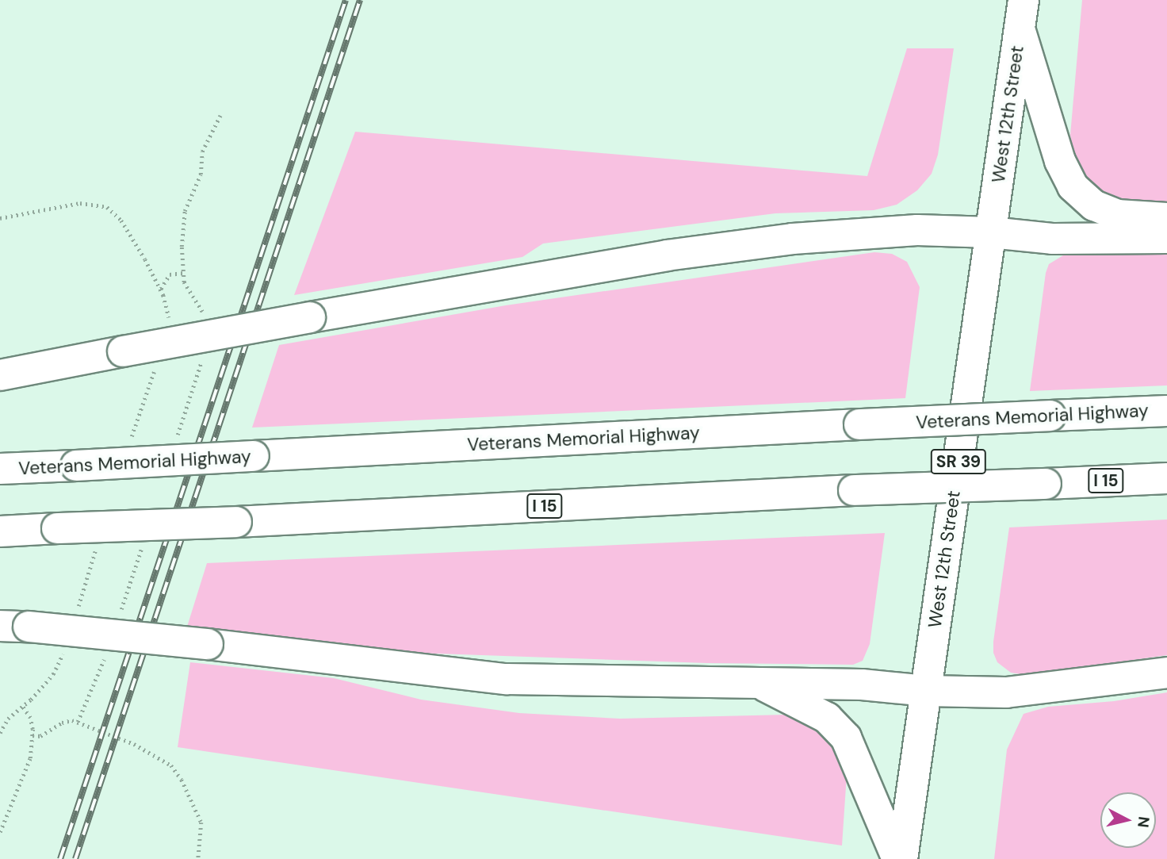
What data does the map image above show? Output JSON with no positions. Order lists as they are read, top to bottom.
{
  "streets": {
    "main road": [
      "West 12th Street",
      "Veterans Memorial Highway",
      "SR 39",
      "I 15"
    ]
  },
  "north": "right"
}
